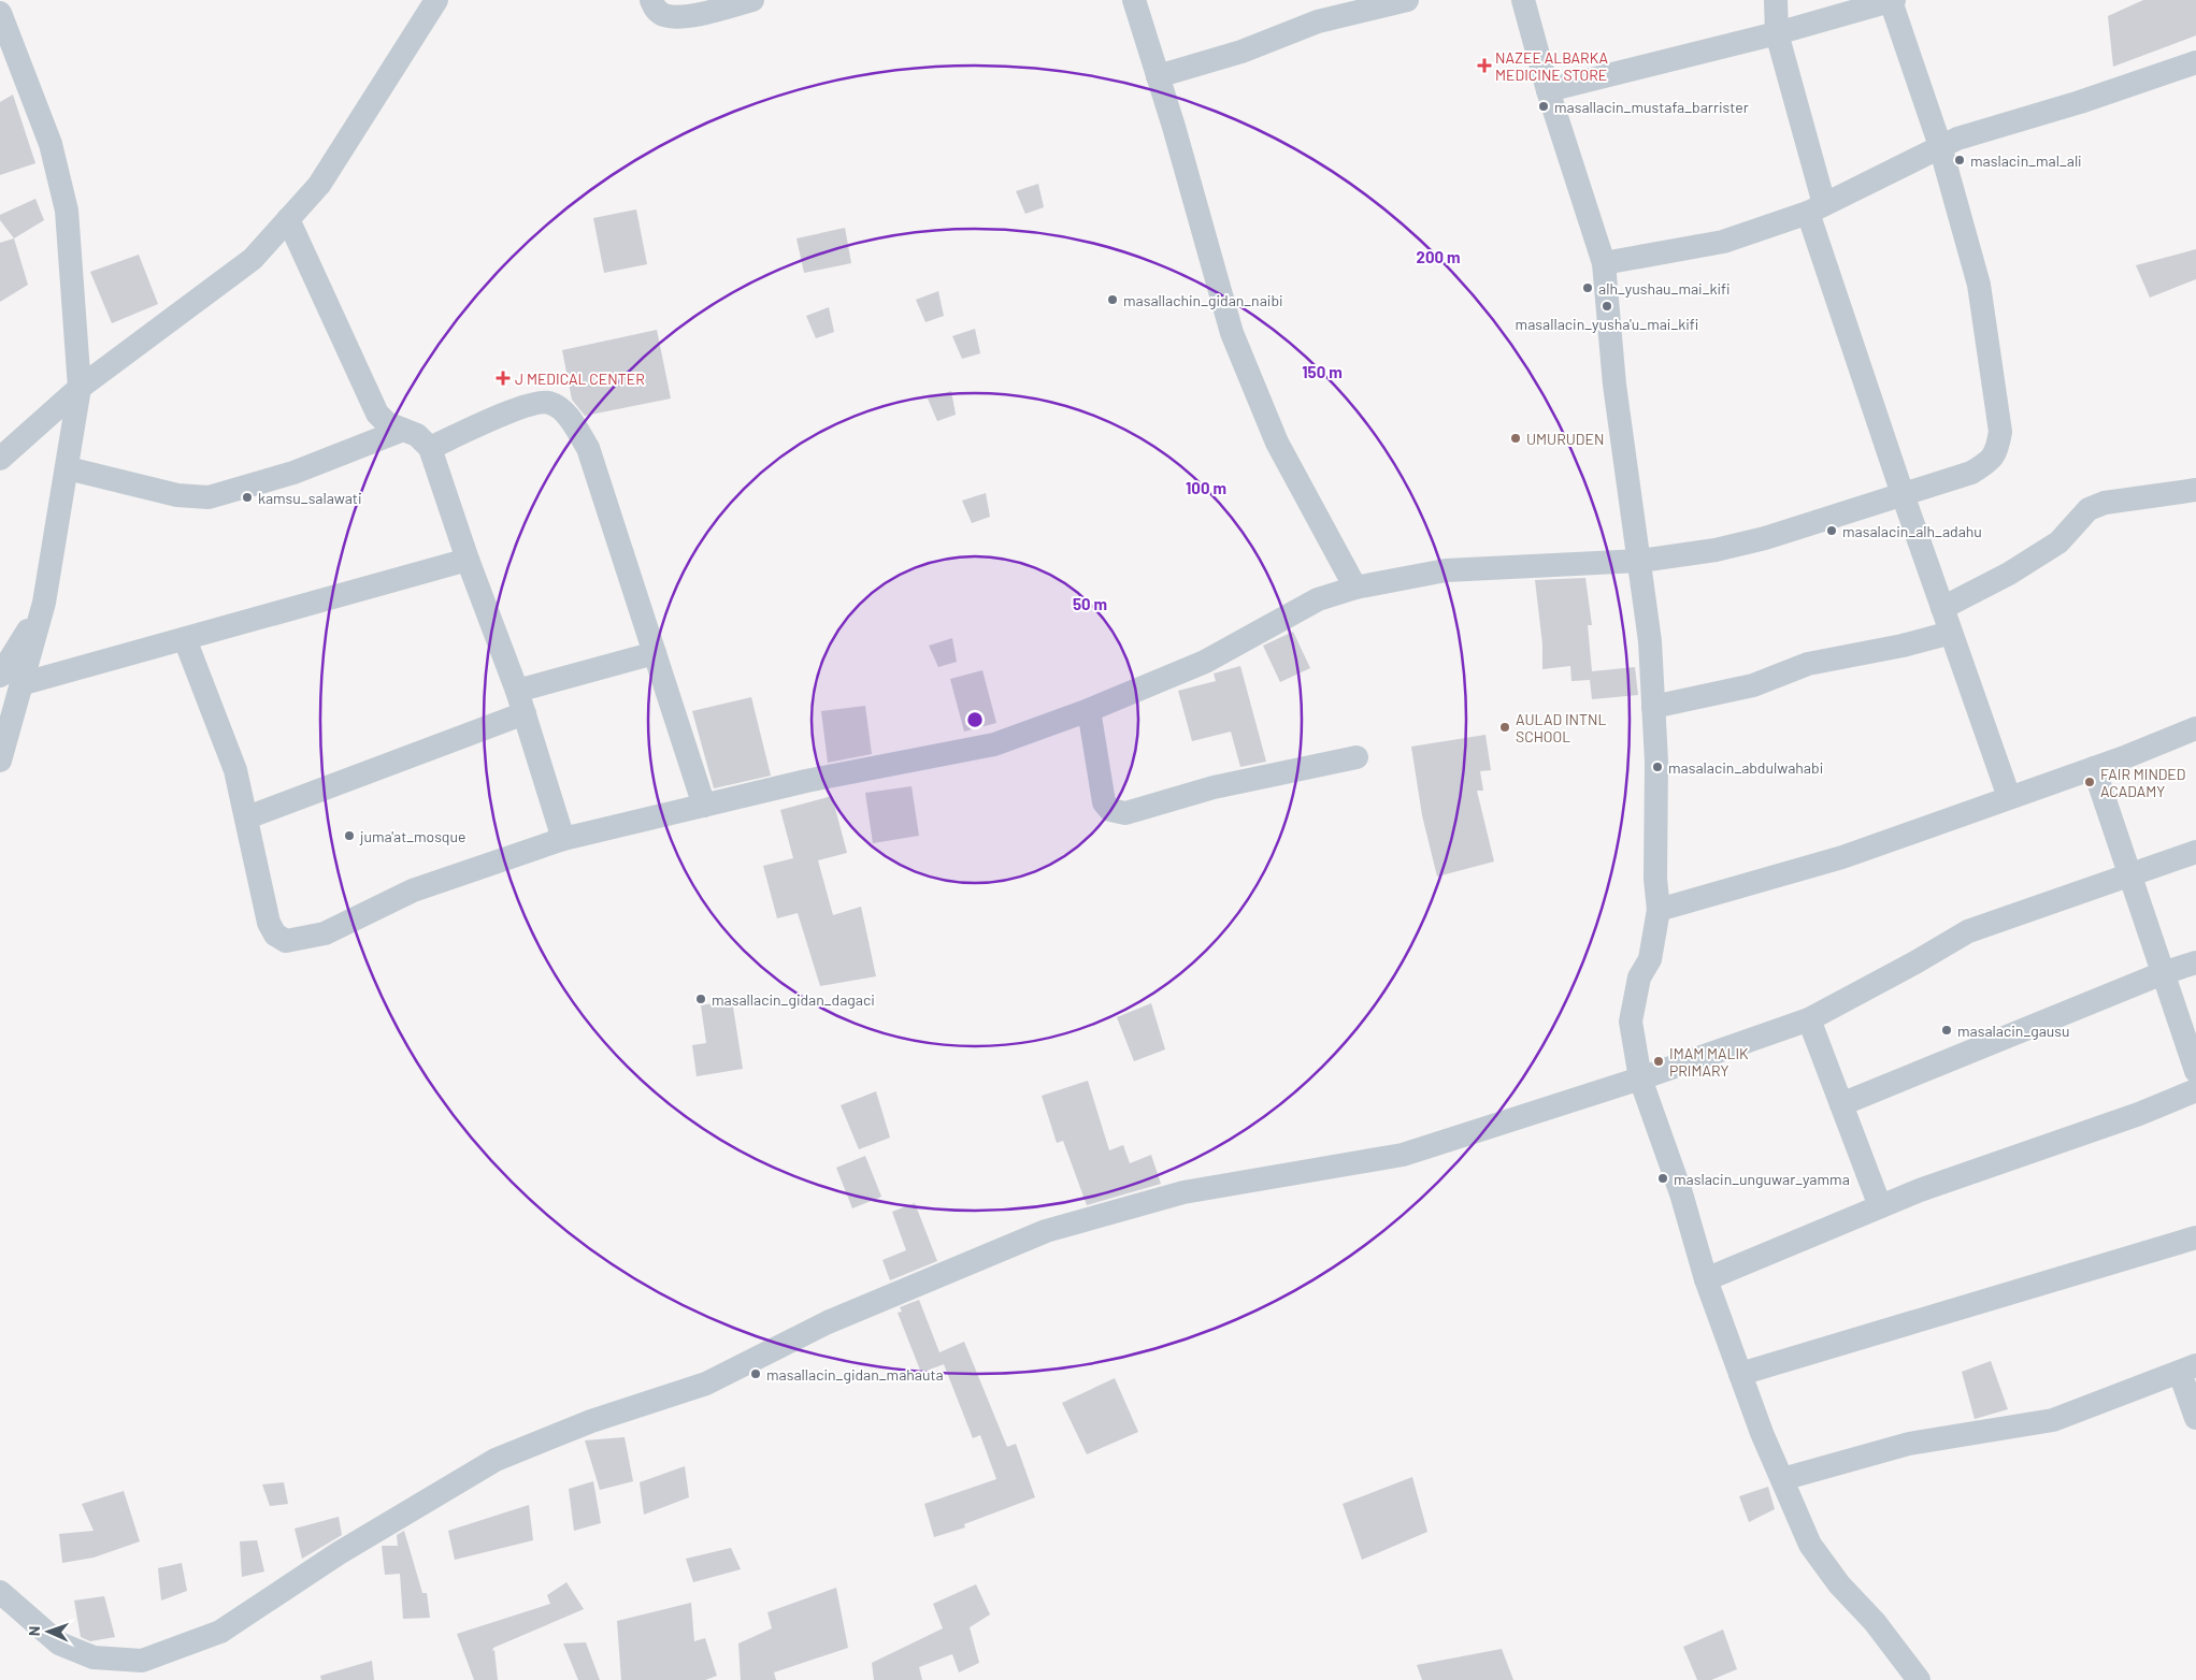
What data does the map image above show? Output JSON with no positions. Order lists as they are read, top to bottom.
{
  "places": {
    "health": ["NAZEE ALBARKA MEDICINE STORE", "J MEDICAL CENTER"],
    "other": [
      "masallacin_mustafa_barrister",
      "maslacin_mal_ali",
      "alh_yushau_mai_kifi",
      "masallachin_gidan_naibi",
      "masallacin_yusha'u_mai_kifi",
      "UMURUDEN",
      "kamsu_salawati",
      "masalacin_alh_adahu",
      "AULAD INTNL SCHOOL",
      "masalacin_abdulwahabi",
      "FAIR MINDED ACADAMY",
      "juma'at_mosque",
      "masallacin_gidan_dagaci",
      "masalacin_gausu",
      "IMAM MALIK PRIMARY",
      "maslacin_unguwar_yamma",
      "masallacin_gidan_mahauta"
    ]
  },
  "north": "left",
  "rings": [
    "200 m",
    "150 m",
    "100 m",
    "50 m"
  ]
}
